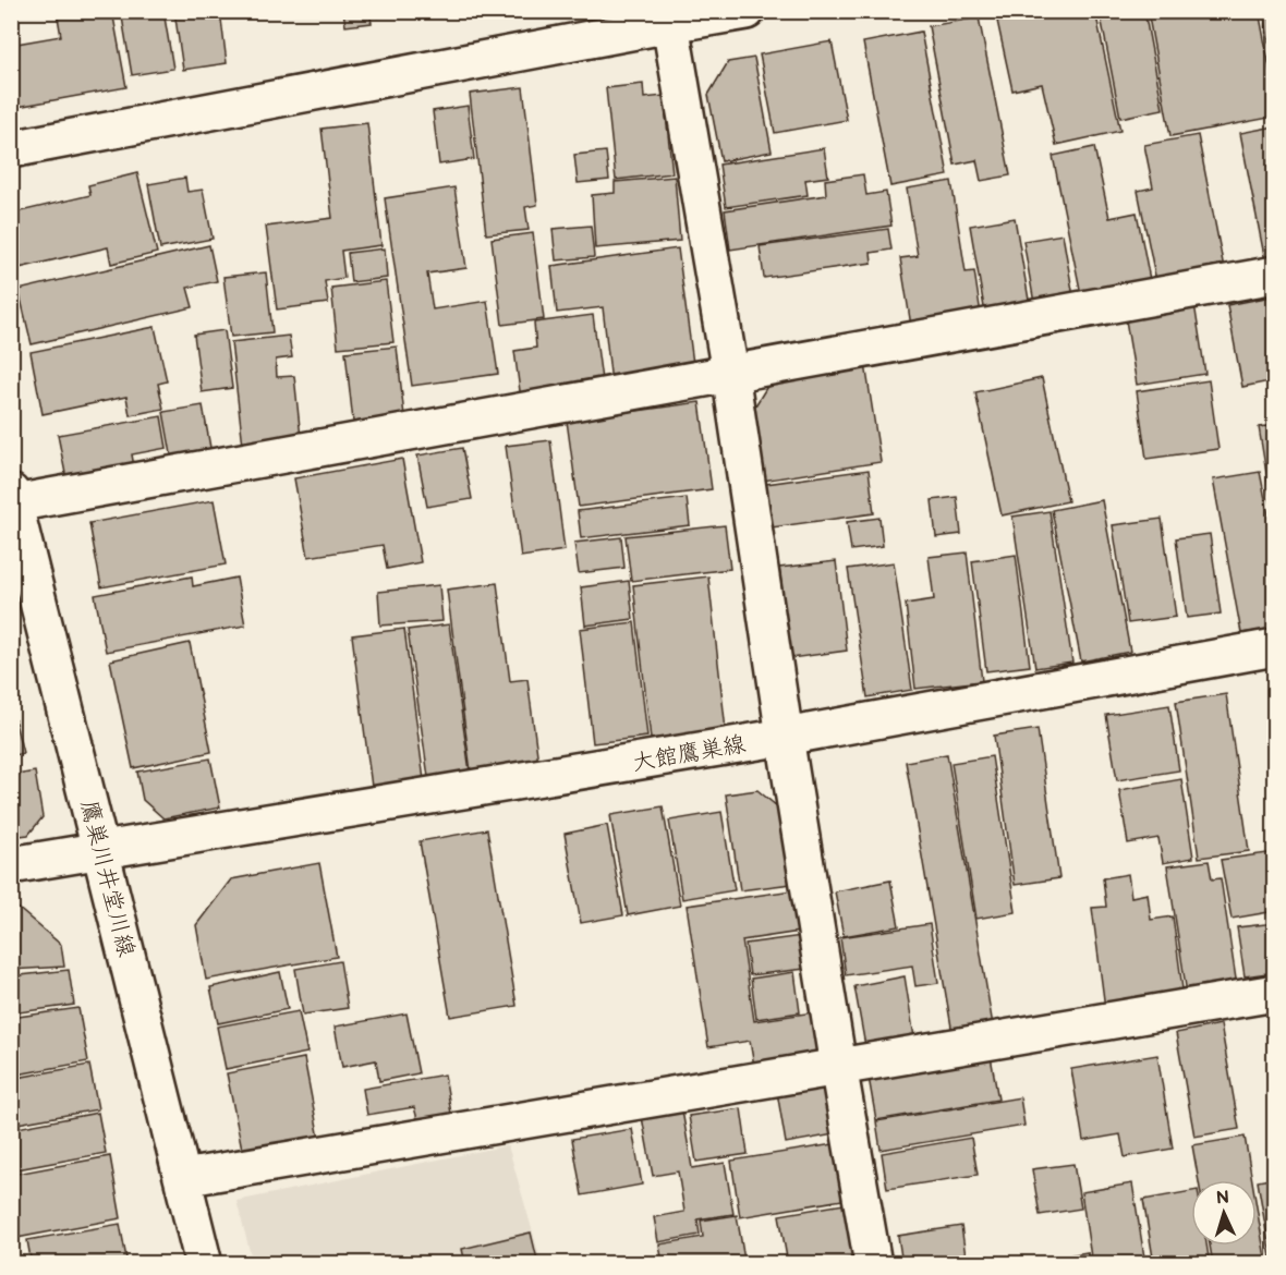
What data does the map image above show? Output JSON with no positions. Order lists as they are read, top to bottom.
{
  "streets": {
    "street": ["大館鷹巣線", "鷹巣川井堂川線"]
  },
  "crossings": [
    ["大館鷹巣線", "鷹巣川井堂川線"]
  ],
  "north": "top"
}
